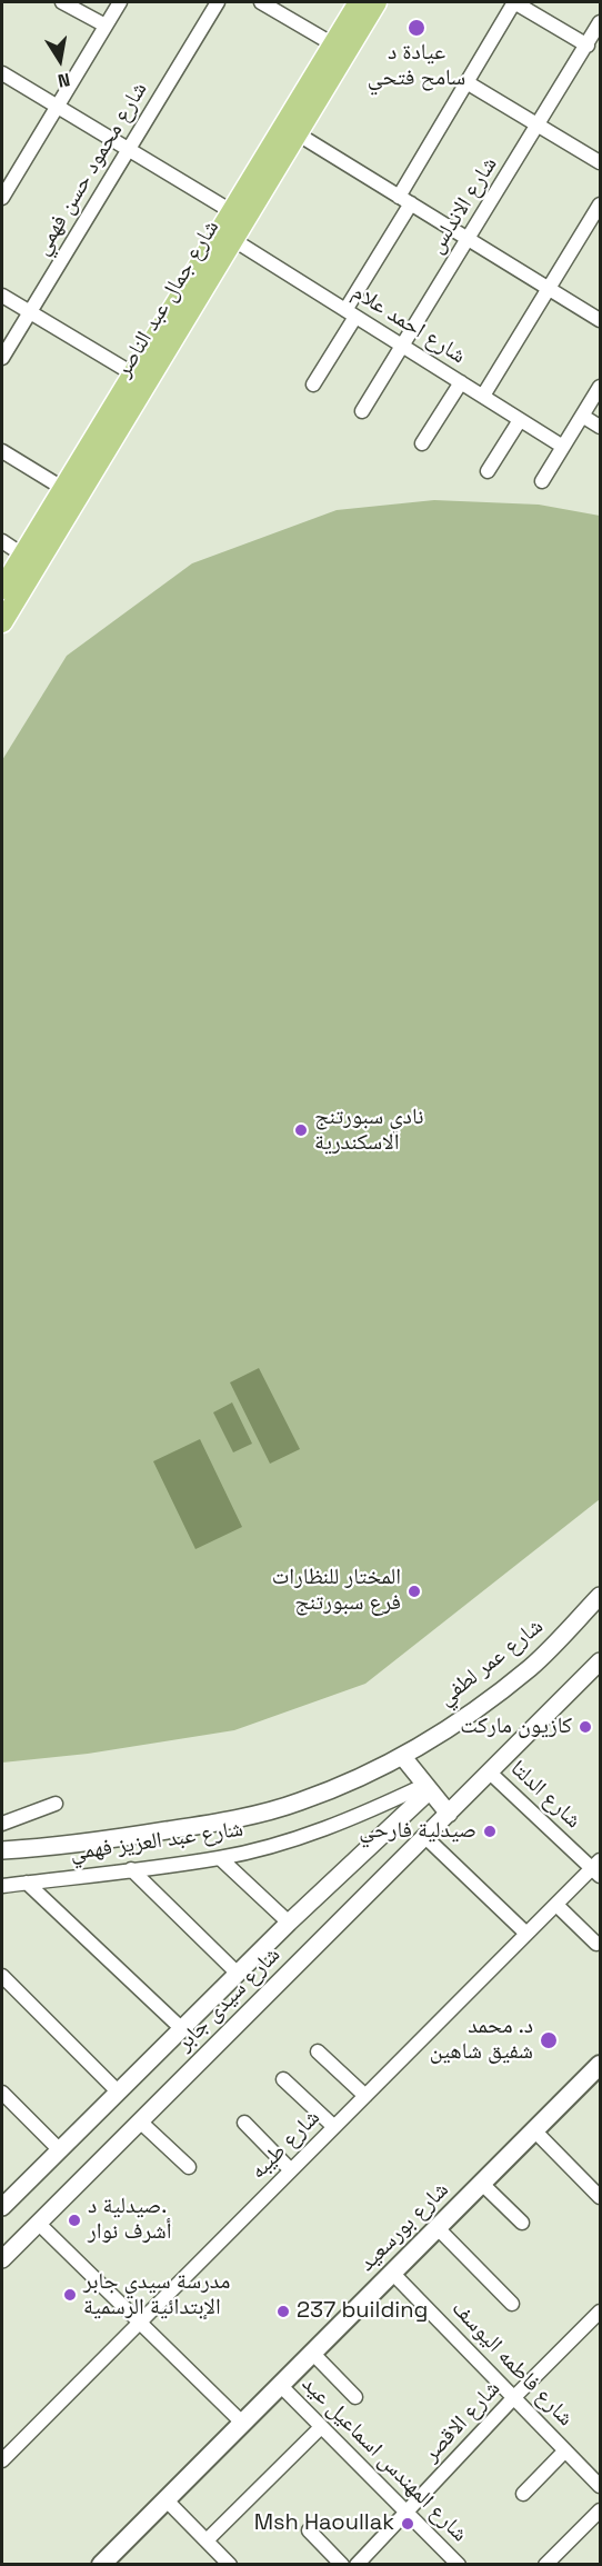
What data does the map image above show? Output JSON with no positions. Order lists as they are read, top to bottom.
{
  "streets": {
    "main road": ["شارع جمال عبد الناصر", "شارع بورسعيد"],
    "street": [
      "شارع محمود حسن فهمي",
      "شارع الاندلس",
      "شارع احمد علام",
      "شارع عمر لطفي",
      "شارع الدلتا",
      "شارع عبد العزيز فهمي",
      "شارع سيدى جابر",
      "شارع طيبه",
      "شارع فاطمه اليوسف",
      "شارع الاقصر",
      "شارع المهندس اسماعيل عيد"
    ]
  },
  "crossings": [
    ["شارع الاندلس", "شارع احمد علام"],
    ["شارع جمال عبد الناصر", "شارع احمد علام"],
    ["شارع الدلتا", "شارع سيدى جابر"],
    ["شارع الدلتا", "شارع طيبه"],
    ["شارع عبد العزيز فهمي", "شارع سيدى جابر"],
    ["شارع بورسعيد", "شارع فاطمه اليوسف"],
    ["شارع بورسعيد", "شارع المهندس اسماعيل عيد"],
    ["شارع فاطمه اليوسف", "شارع الاقصر"],
    ["شارع الاقصر", "شارع المهندس اسماعيل عيد"]
  ],
  "places": [
    "عيادة د سامح فتحي",
    "نادي سبورتنج الاسكندرية",
    "المختار للنظارات فرع سبورتنج",
    "كازيون ماركت",
    "صيدلية فارحي",
    "د. محمد شفيق شاهين",
    "صيدلية د. أشرف نوار",
    "مدرسة سيدي جابر الإبتدائية الرسمية",
    "237 building",
    "Msh Haoullak"
  ],
  "north": "bottom"
}
